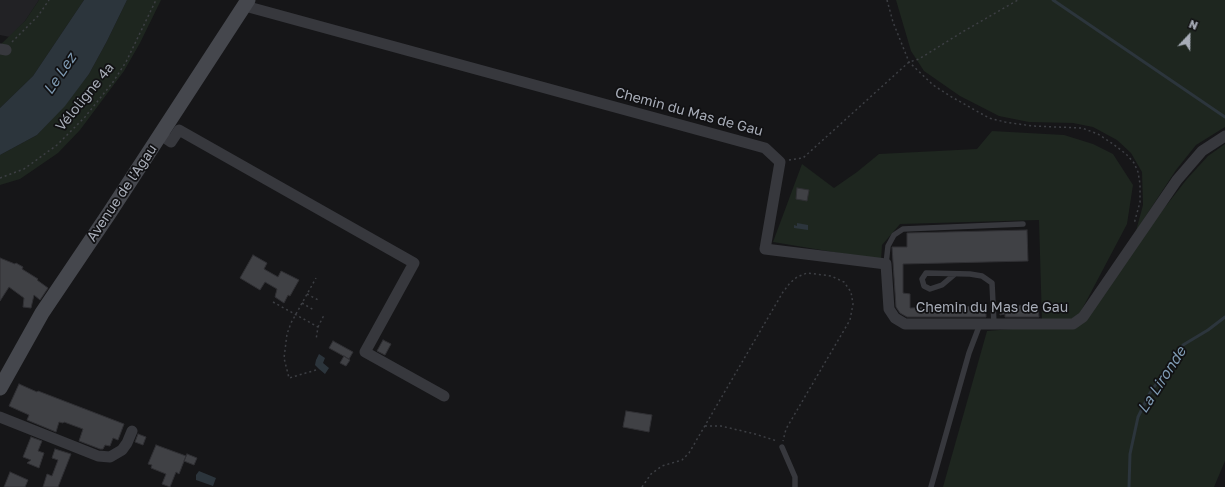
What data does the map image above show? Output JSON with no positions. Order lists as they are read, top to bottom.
{
  "streets": {
    "street": ["Chemin du Mas de Gau", "Avenue de l'Agau"],
    "path": ["Véloligne 4a"]
  },
  "crossings": [
    ["Chemin du Mas de Gau", "Avenue de l'Agau"]
  ],
  "water": ["Le Lez", "La Lironde"],
  "north": "top"
}
